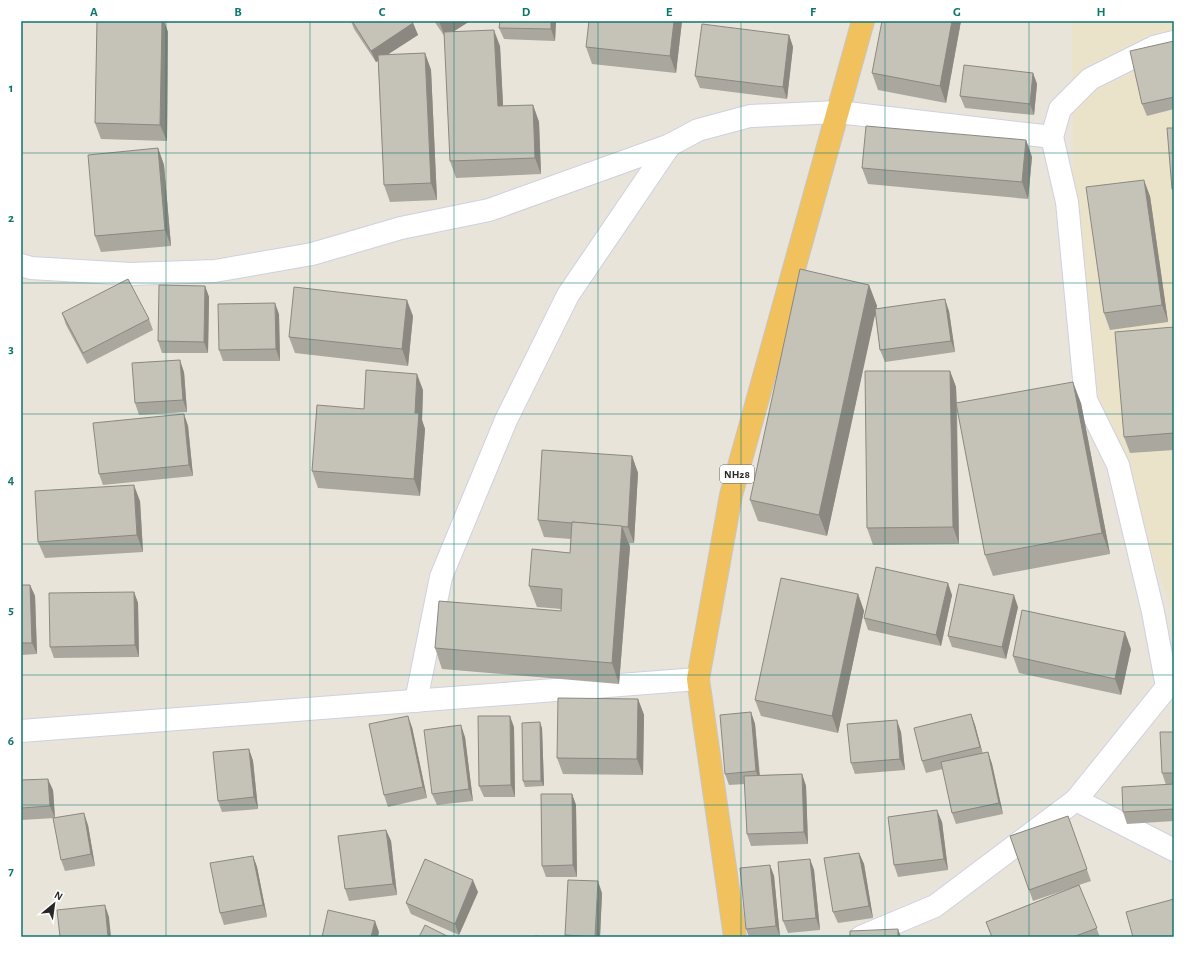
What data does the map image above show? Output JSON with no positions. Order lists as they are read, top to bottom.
{
  "streets": {
    "highway": ["NH28"]
  },
  "north": "top right",
  "grid": {
    "columns": [
      "A",
      "B",
      "C",
      "D",
      "E",
      "F",
      "G",
      "H"
    ],
    "rows": [
      "1",
      "2",
      "3",
      "4",
      "5",
      "6",
      "7"
    ]
  }
}
